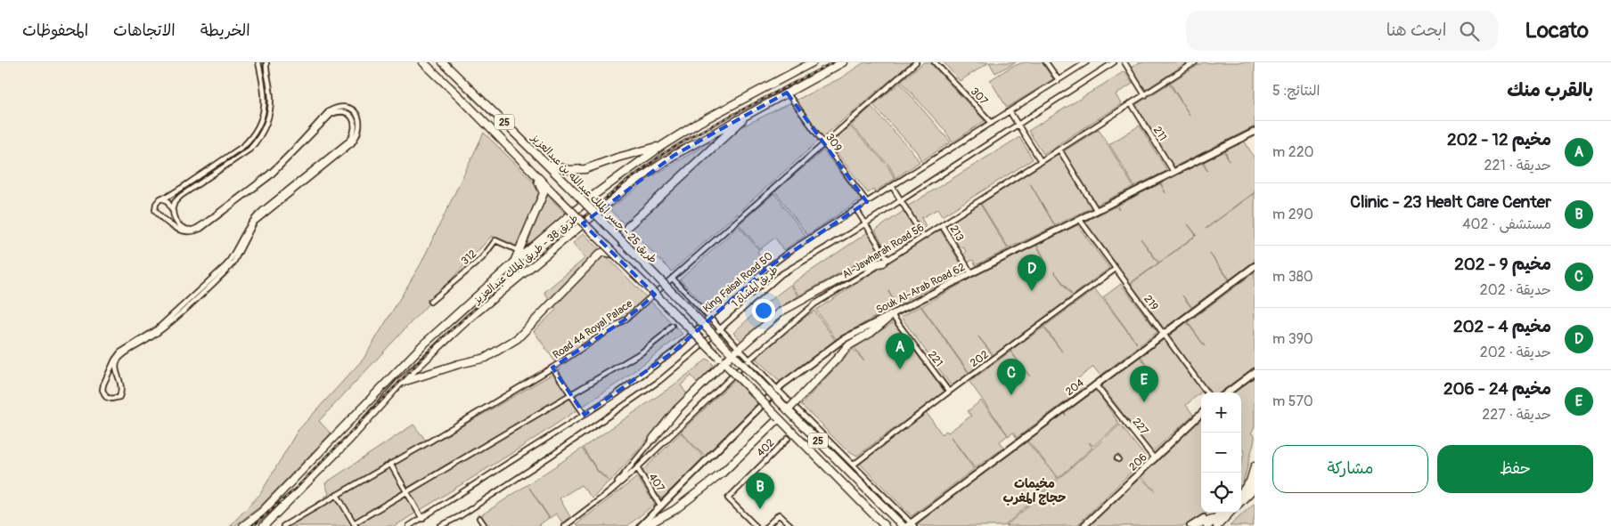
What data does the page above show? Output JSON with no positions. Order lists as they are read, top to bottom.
{
  "streets": {
    "main road": [
      "25",
      "طريق 25 - جسر الملك عبدالله بن عبدالعزيز",
      "طريق 38 - طريق الملك عبدالعزيز",
      "Souk Al-Arab Road 62",
      "204",
      "206"
    ],
    "street": [
      "307",
      "211",
      "309",
      "213",
      "Al-Jawharah Road 56",
      "312",
      "King Faisal Road 50",
      "طريق المشاة 1",
      "219",
      "Road 44 Royal Palace",
      "221",
      "202",
      "227",
      "402",
      "407"
    ]
  },
  "crossings": [
    ["307", "King Faisal Road 50"],
    ["211", "Al-Jawharah Road 56"],
    ["211", "Souk Al-Arab Road 62"],
    ["309", "طريق 38 - طريق الملك عبدالعزيز"],
    ["309", "King Faisal Road 50"],
    ["309", "Road 44 Royal Palace"],
    ["213", "Al-Jawharah Road 56"],
    ["213", "Souk Al-Arab Road 62"],
    ["Al-Jawharah Road 56", "407"],
    ["Souk Al-Arab Road 62", "219"],
    ["Souk Al-Arab Road 62", "221"],
    ["Souk Al-Arab Road 62", "407"],
    ["219", "202"],
    ["219", "204"],
    ["221", "202"],
    ["204", "227"],
    ["227", "206"]
  ],
  "districts": ["مخيمات حجاج المغرب"],
  "page": {
    "header": "Locato",
    "search": "ابحث هنا",
    "nav": ["الخريطة", "الاتجاهات", "المحفوظات"],
    "heading": ["بالقرب منك", "النتائج: 5"],
    "list": [
      {
        "mark": "A",
        "name": "مخيم 12 - 202",
        "note": "حديقة · 221",
        "value": "220 m"
      },
      {
        "mark": "B",
        "name": "Clinic - 23 Healt Care Center",
        "note": "مستشفى · 402",
        "value": "290 m"
      },
      {
        "mark": "C",
        "name": "مخيم 9 - 202",
        "note": "حديقة · 202",
        "value": "380 m"
      },
      {
        "mark": "D",
        "name": "مخيم 4 - 202",
        "note": "حديقة · 202",
        "value": "390 m"
      },
      {
        "mark": "E",
        "name": "مخيم 24 - 206",
        "note": "حديقة · 227",
        "value": "570 m"
      }
    ],
    "pins": [
      "D",
      "A",
      "C",
      "E",
      "B"
    ],
    "map_buttons": ["+", "−"],
    "buttons": ["حفظ", "مشاركة"]
  }
}
